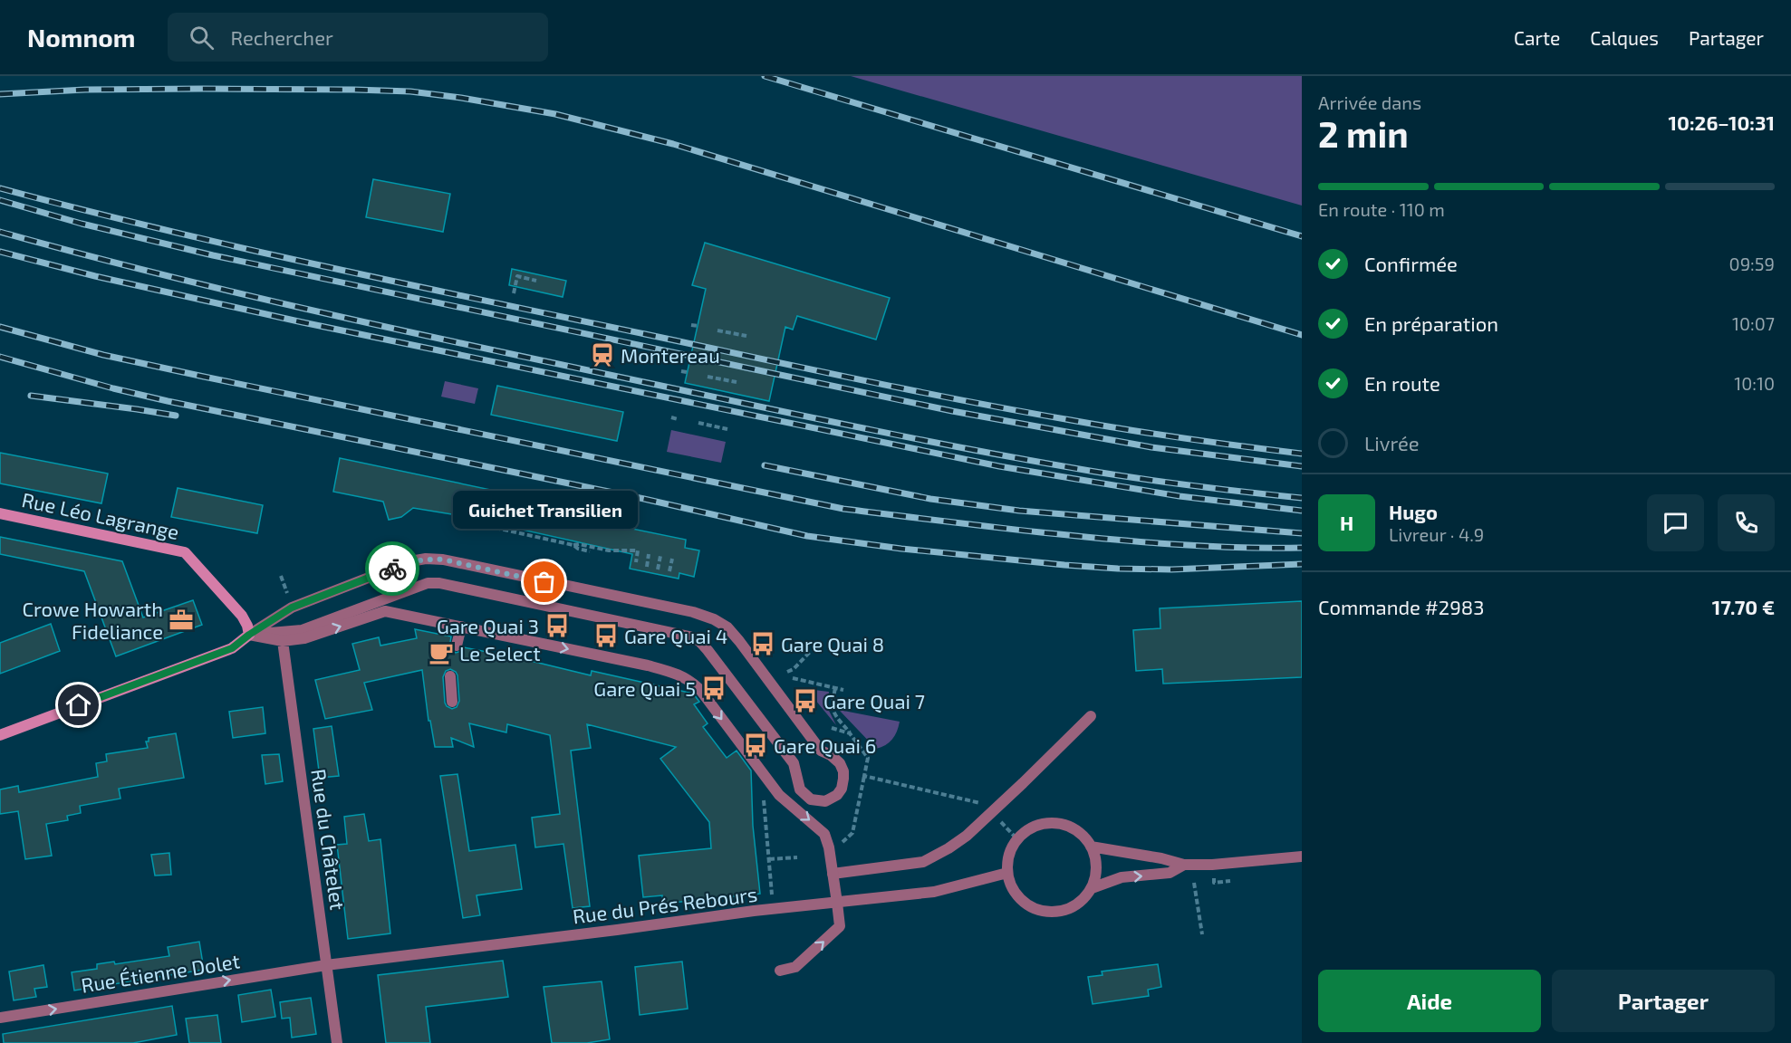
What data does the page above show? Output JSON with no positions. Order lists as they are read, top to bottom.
{
  "streets": {
    "main road": ["Rue Léo Lagrange"],
    "street": ["Rue du Châtelet", "Rue du Prés Rebours", "Rue Étienne Dolet"]
  },
  "crossings": [
    ["Rue du Châtelet", "Rue du Prés Rebours"],
    ["Rue du Châtelet", "Rue Étienne Dolet"],
    ["Rue du Prés Rebours", "Rue Étienne Dolet"]
  ],
  "one_way": ["Rue Étienne Dolet"],
  "places": {
    "station": ["Montereau"],
    "other": ["Guichet Transilien"],
    "office": ["Crowe Howarth Fideliance"],
    "bus stop": [
      "Gare Quai 3",
      "Gare Quai 4",
      "Gare Quai 8",
      "Gare Quai 5",
      "Gare Quai 7",
      "Gare Quai 6"
    ],
    "cafe": ["Le Select"]
  },
  "page": {
    "header": "Nomnom",
    "search": "Rechercher",
    "nav": ["Carte", "Calques", "Partager"],
    "heading": ["2 min", "Arrivée dans", "10:26–10:31"],
    "panel": [
      "Hugo",
      "Livreur · 4.9",
      "Commande #2983",
      "17.70 €"
    ],
    "bar": "En route · 110 m",
    "list": [
      ["Confirmée", "09:59"],
      ["En préparation", "10:07"],
      ["En route", "10:10"],
      "Livrée"
    ],
    "bubble": "Guichet Transilien",
    "round": "H",
    "buttons": ["Aide", "Partager"]
  }
}
